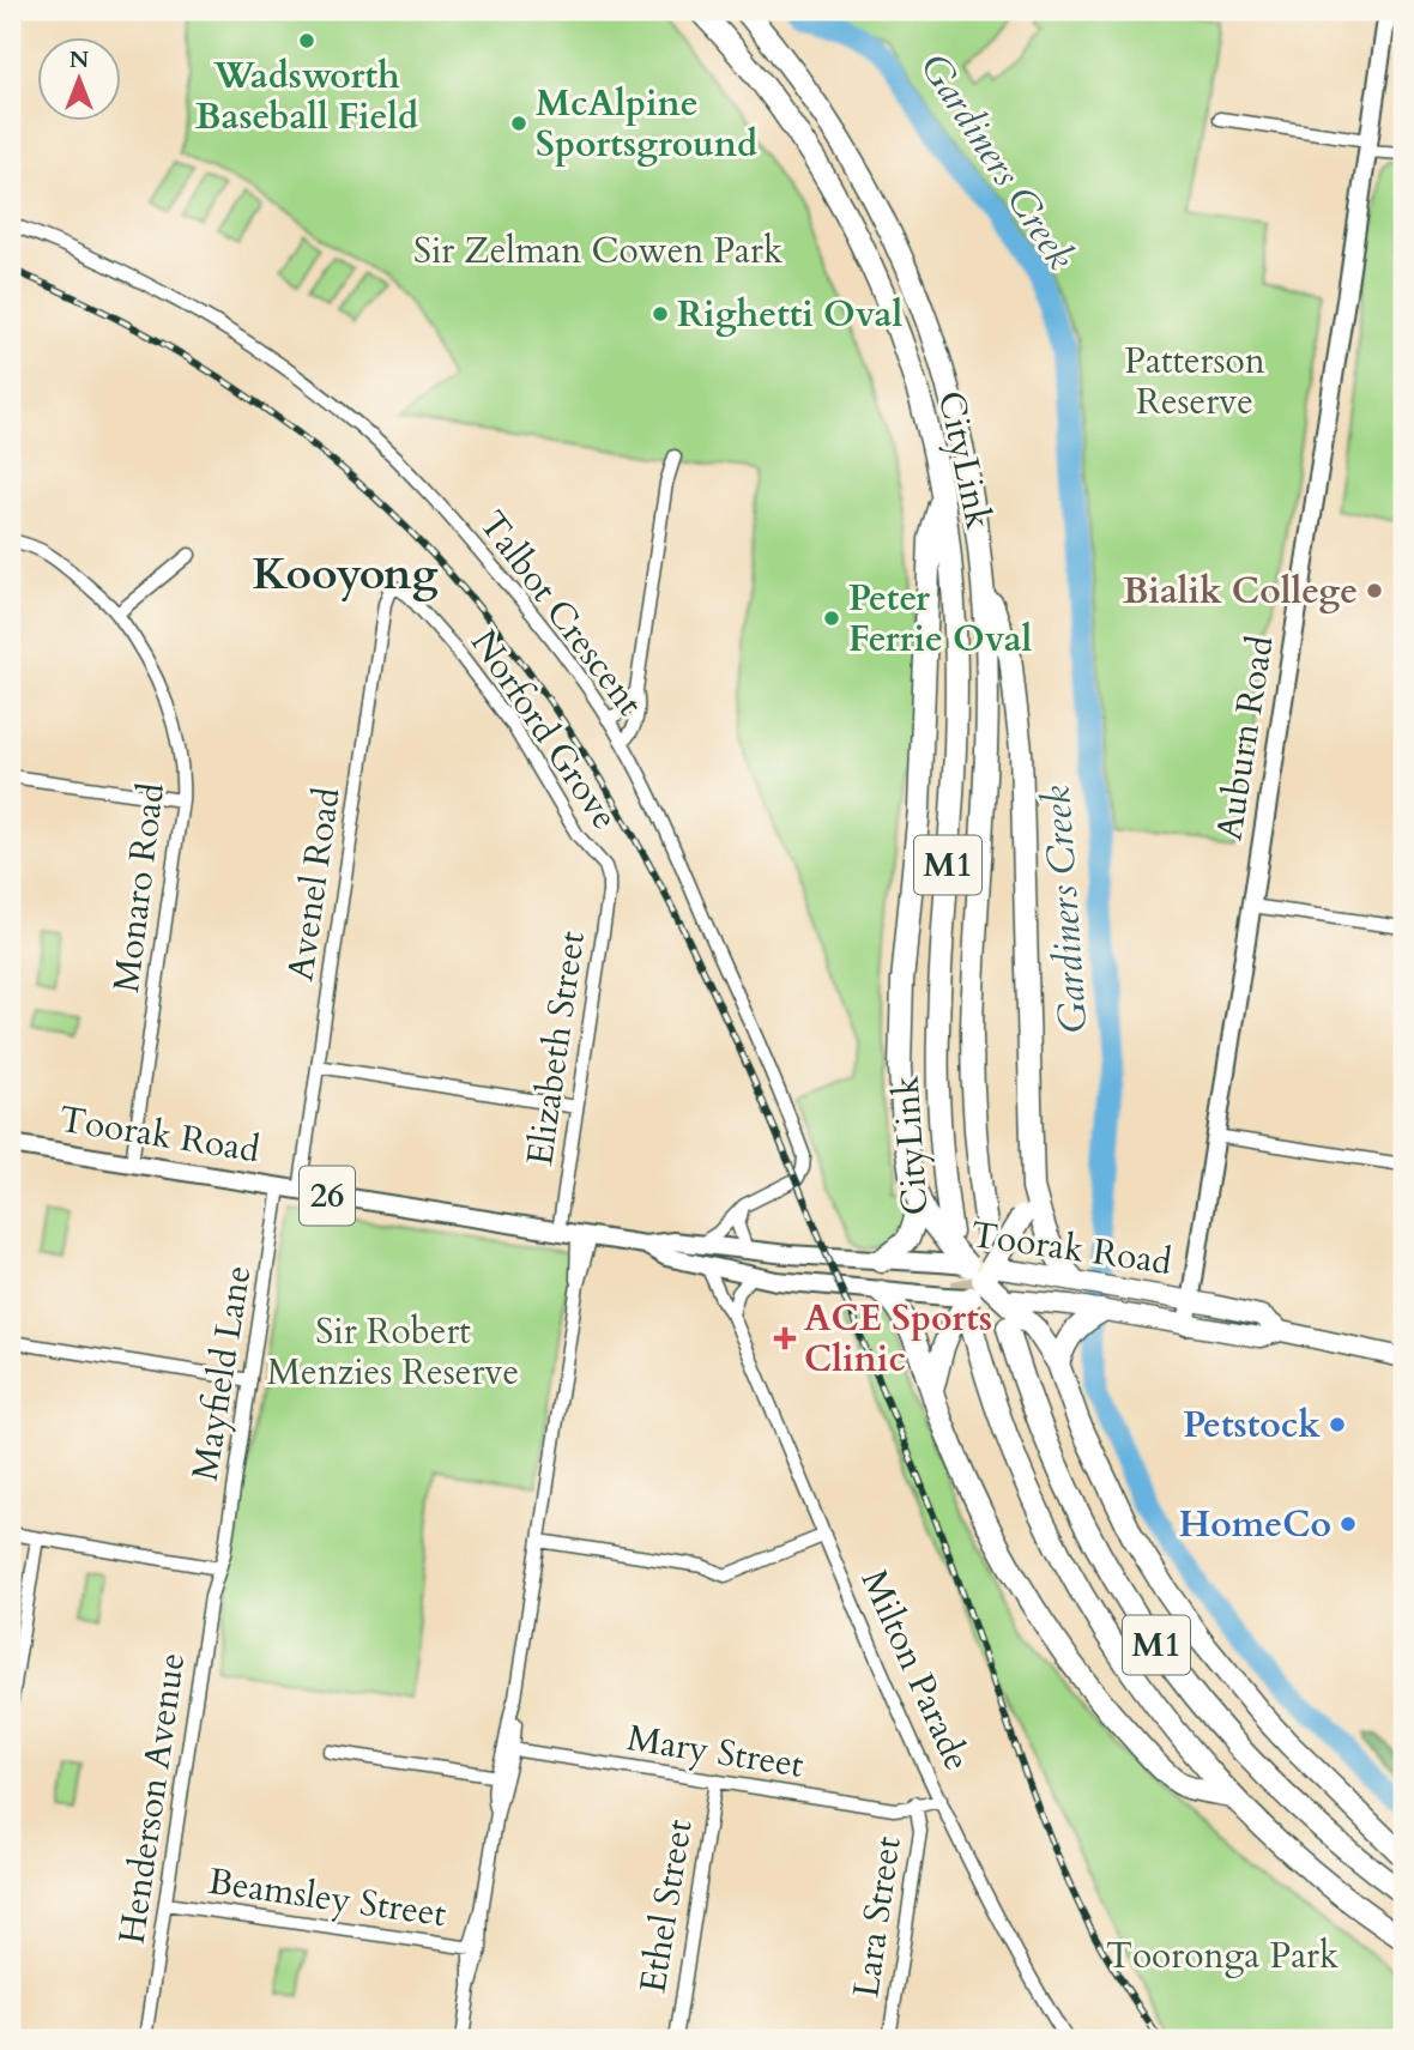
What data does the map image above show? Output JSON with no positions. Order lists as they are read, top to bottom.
{
  "streets": {
    "highway": [
      "CityLink",
      "M1",
      "Toorak Road",
      "26"
    ],
    "main road": ["Auburn Road"],
    "street": [
      "Talbot Crescent",
      "Norford Grove",
      "Avenel Road",
      "Monaro Road",
      "Elizabeth Street",
      "Mayfield Lane",
      "Milton Parade",
      "Mary Street",
      "Henderson Avenue",
      "Beamsley Street",
      "Ethel Street",
      "Lara Street"
    ]
  },
  "crossings": [
    ["CityLink", "M1"],
    ["Talbot Crescent", "Toorak Road"],
    ["Norford Grove", "Avenel Road"],
    ["Norford Grove", "Elizabeth Street"],
    ["Auburn Road", "Toorak Road"],
    ["Avenel Road", "Toorak Road"],
    ["Monaro Road", "Toorak Road"],
    ["Elizabeth Street", "Toorak Road"],
    ["Toorak Road", "Mayfield Lane"],
    ["Toorak Road", "Milton Parade"],
    ["Mayfield Lane", "Henderson Avenue"],
    ["Milton Parade", "Mary Street"],
    ["Mary Street", "Ethel Street"],
    ["Mary Street", "Lara Street"],
    ["Henderson Avenue", "Beamsley Street"]
  ],
  "districts": ["Kooyong"],
  "water": ["Gardiners Creek"],
  "parks": [
    "Sir Zelman Cowen Park",
    "Patterson Reserve",
    "Sir Robert Menzies Reserve",
    "Tooronga Park"
  ],
  "places": {
    "other": [
      "Wadsworth Baseball Field",
      "McAlpine Sportsground",
      "Righetti Oval",
      "Bialik College",
      "Peter Ferrie Oval",
      "Petstock",
      "HomeCo"
    ],
    "health": ["ACE Sports Clinic"]
  },
  "north": "top"
}
